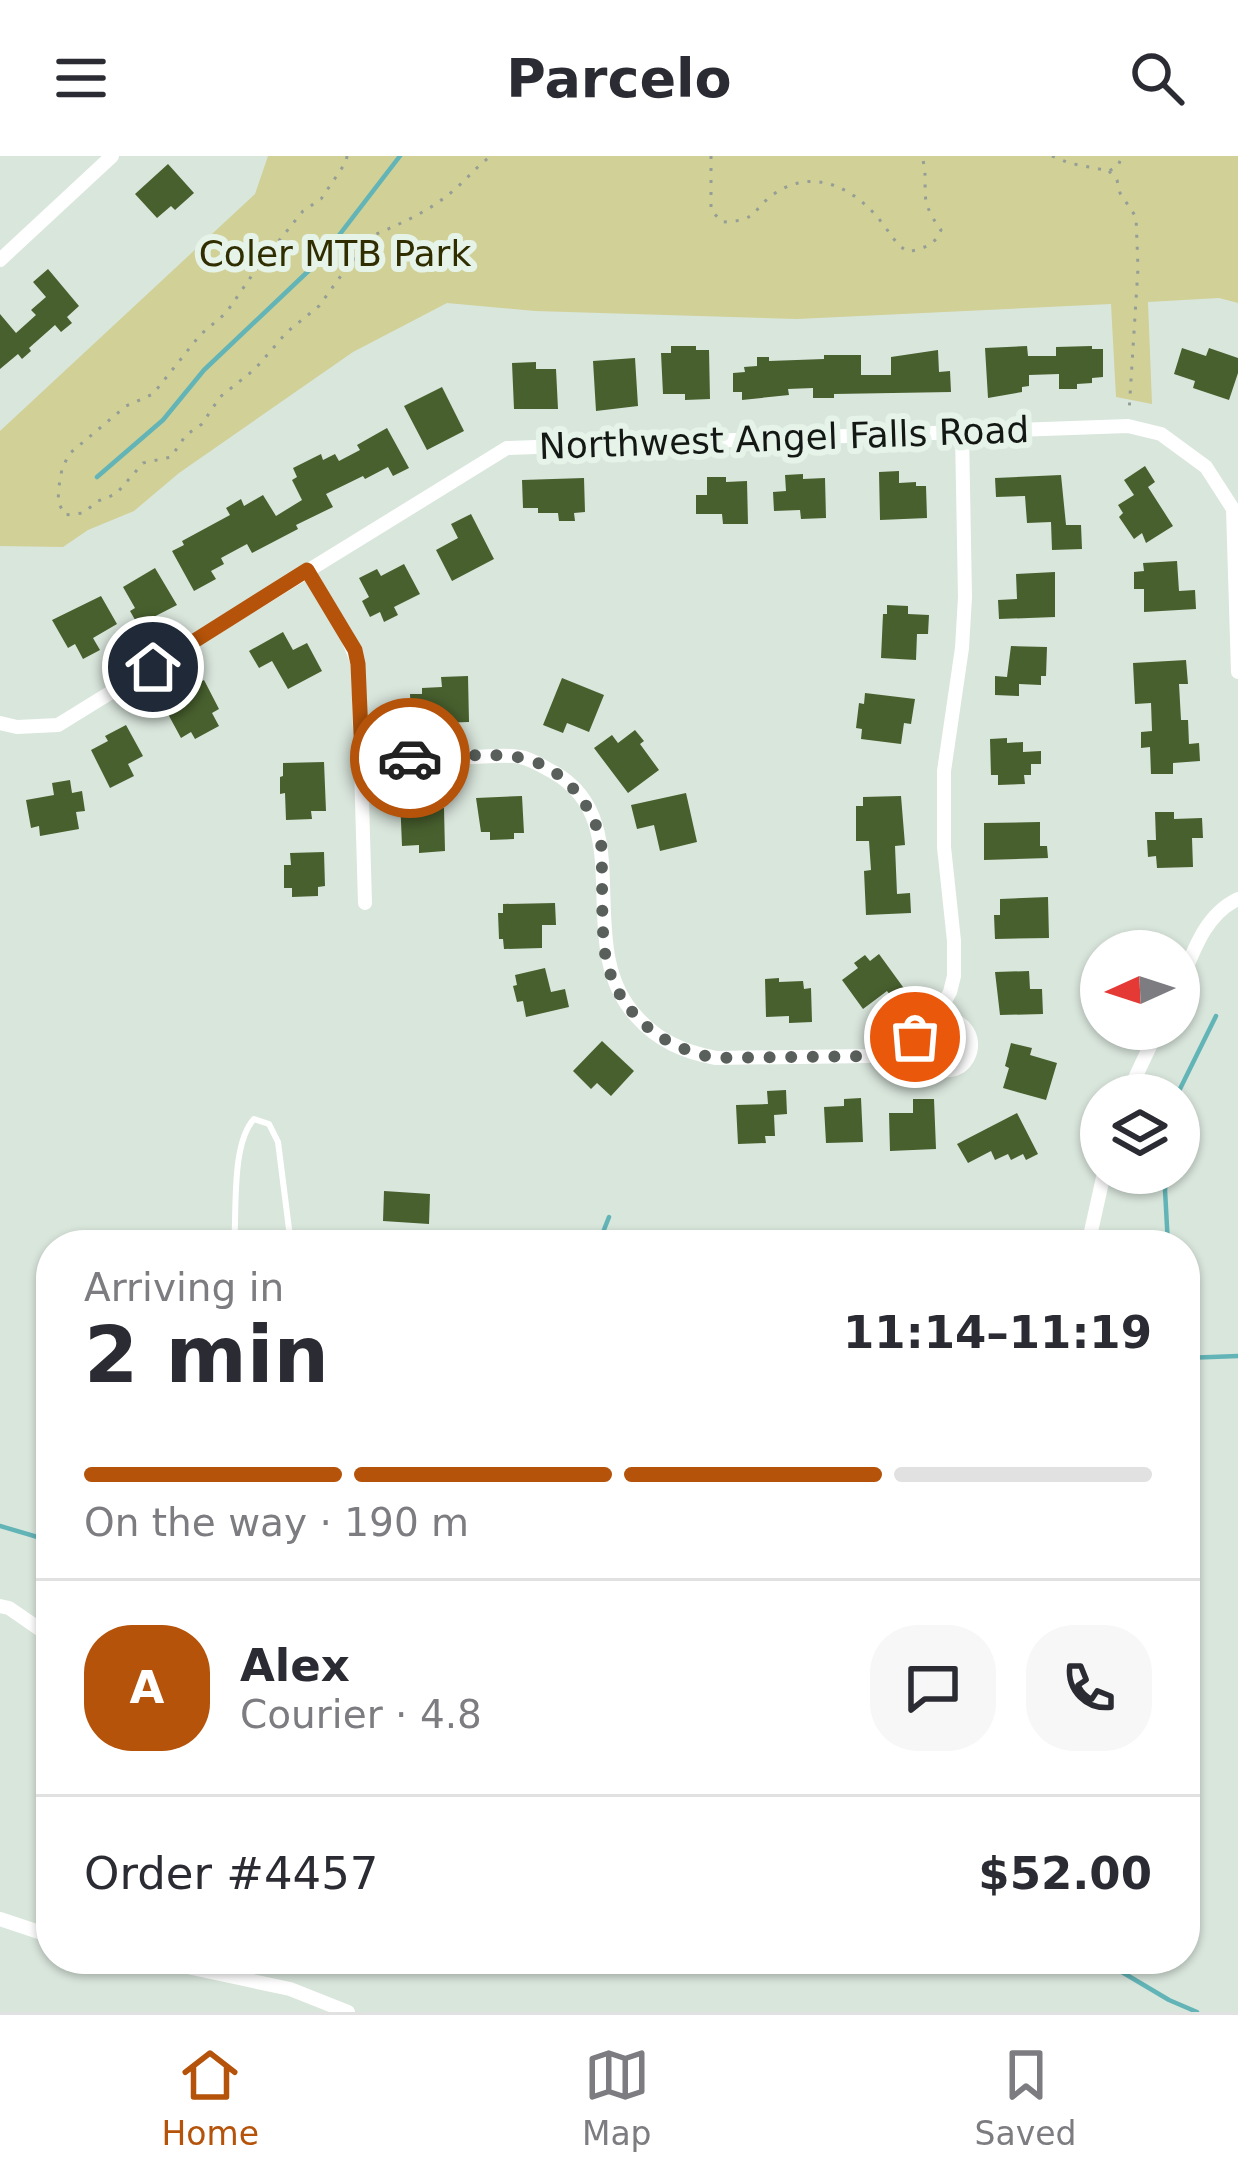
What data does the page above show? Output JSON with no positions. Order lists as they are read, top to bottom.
{
  "streets": {
    "street": ["Northwest Angel Falls Road"]
  },
  "parks": ["Coler MTB Park"],
  "north": "left",
  "page": {
    "header": "Parcelo",
    "heading": ["2 min", "Arriving in", "11:14–11:19"],
    "panel": [
      "Alex",
      "Courier · 4.8",
      "Order #4457",
      "$52.00"
    ],
    "bar": "On the way · 190 m",
    "round": "A",
    "tabs": ["Home", "Map", "Saved"]
  }
}
